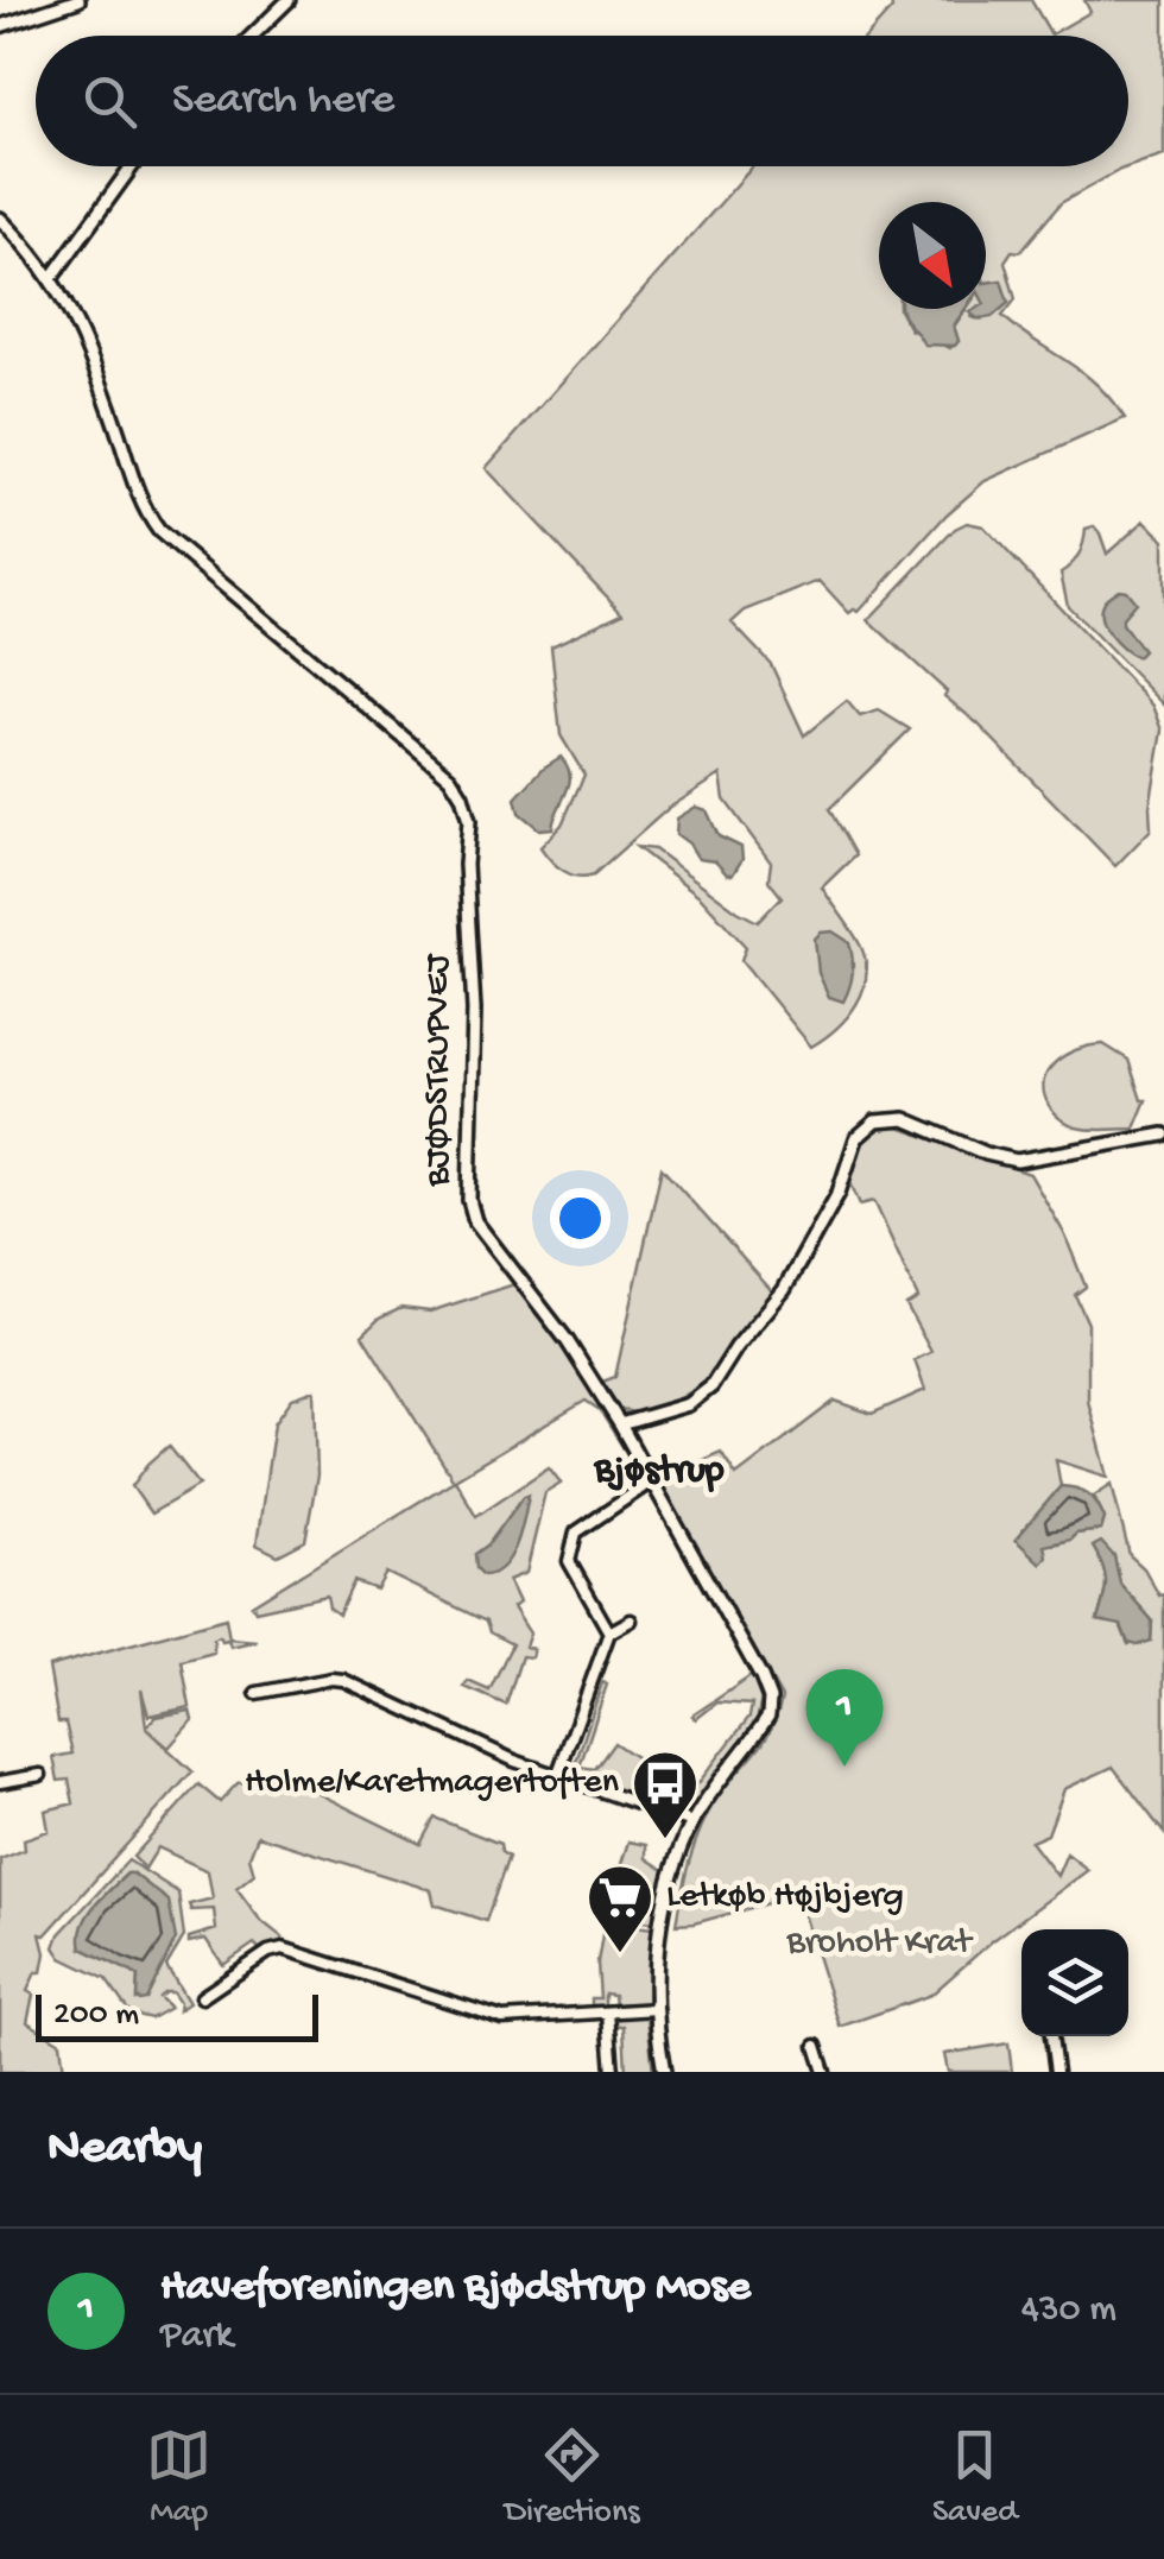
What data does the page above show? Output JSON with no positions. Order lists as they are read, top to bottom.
{
  "streets": {
    "street": ["BJØDSTRUPVEJ"]
  },
  "districts": ["Bjøstrup"],
  "parks": ["Broholt Krat"],
  "places": {
    "bus stop": ["Holme/Karetmagertoften"],
    "supermarket": ["Letkøb Højbjerg"]
  },
  "scale_bar": "200 m",
  "north": "bottom right",
  "page": {
    "search": "Search here",
    "pins": "1",
    "scale": "200 m",
    "heading": "Nearby",
    "list": [
      {
        "mark": "1",
        "name": "Haveforeningen Bjødstrup Mose",
        "note": "Park",
        "value": "430 m"
      }
    ],
    "nav": ["Map", "Directions", "Saved"]
  }
}
